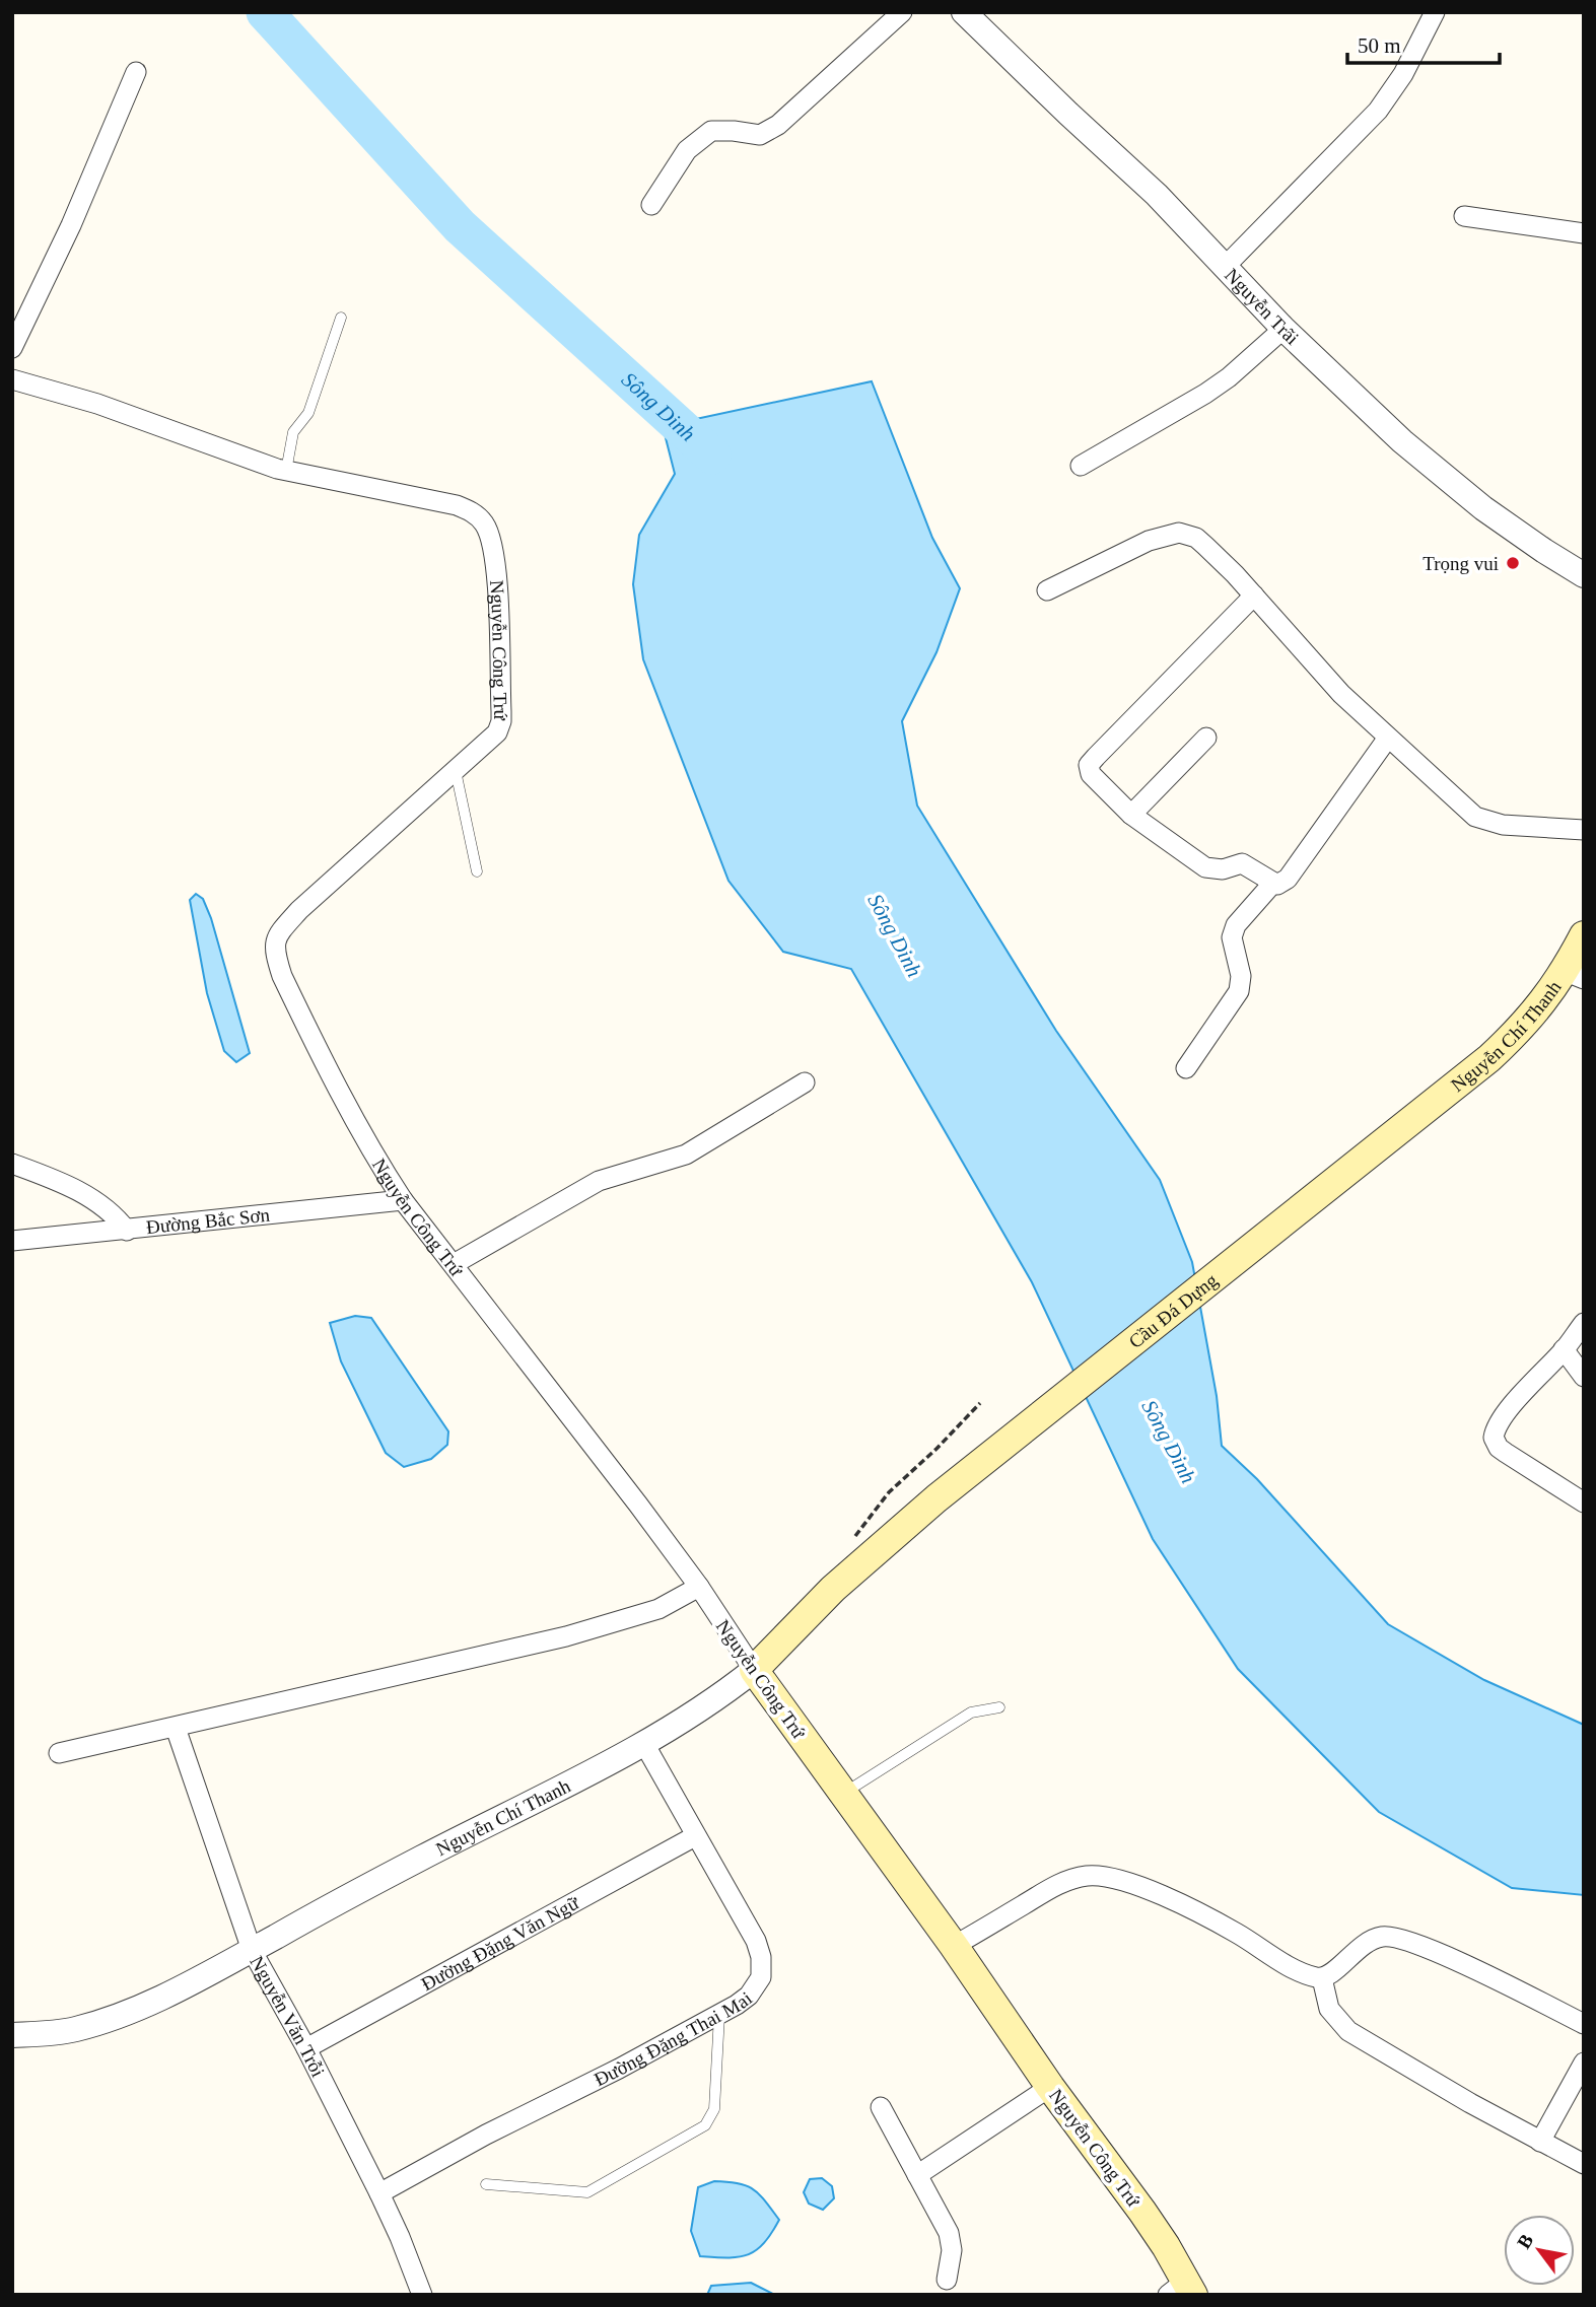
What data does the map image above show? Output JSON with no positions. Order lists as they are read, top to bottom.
{
  "streets": {
    "main road": ["Nguyễn Công Trứ", "Nguyễn Chí Thanh", "Cầu Đá Dựng"],
    "street": [
      "Nguyễn Trãi",
      "Đường Bắc Sơn",
      "Đường Đặng Văn Ngữ",
      "Nguyễn Văn Trỗi",
      "Đường Đặng Thai Mai"
    ]
  },
  "crossings": [
    ["Nguyễn Công Trứ", "Nguyễn Chí Thanh"],
    ["Nguyễn Công Trứ", "Đường Bắc Sơn"],
    ["Nguyễn Chí Thanh", "Cầu Đá Dựng"],
    ["Nguyễn Chí Thanh", "Nguyễn Văn Trỗi"],
    ["Nguyễn Chí Thanh", "Đường Đặng Thai Mai"],
    ["Đường Đặng Văn Ngữ", "Nguyễn Văn Trỗi"],
    ["Đường Đặng Văn Ngữ", "Đường Đặng Thai Mai"],
    ["Nguyễn Văn Trỗi", "Đường Đặng Thai Mai"]
  ],
  "water": ["Sông Dinh"],
  "places": ["Trọng vui"],
  "scale_bar": "50 m",
  "north": "top left"
}
